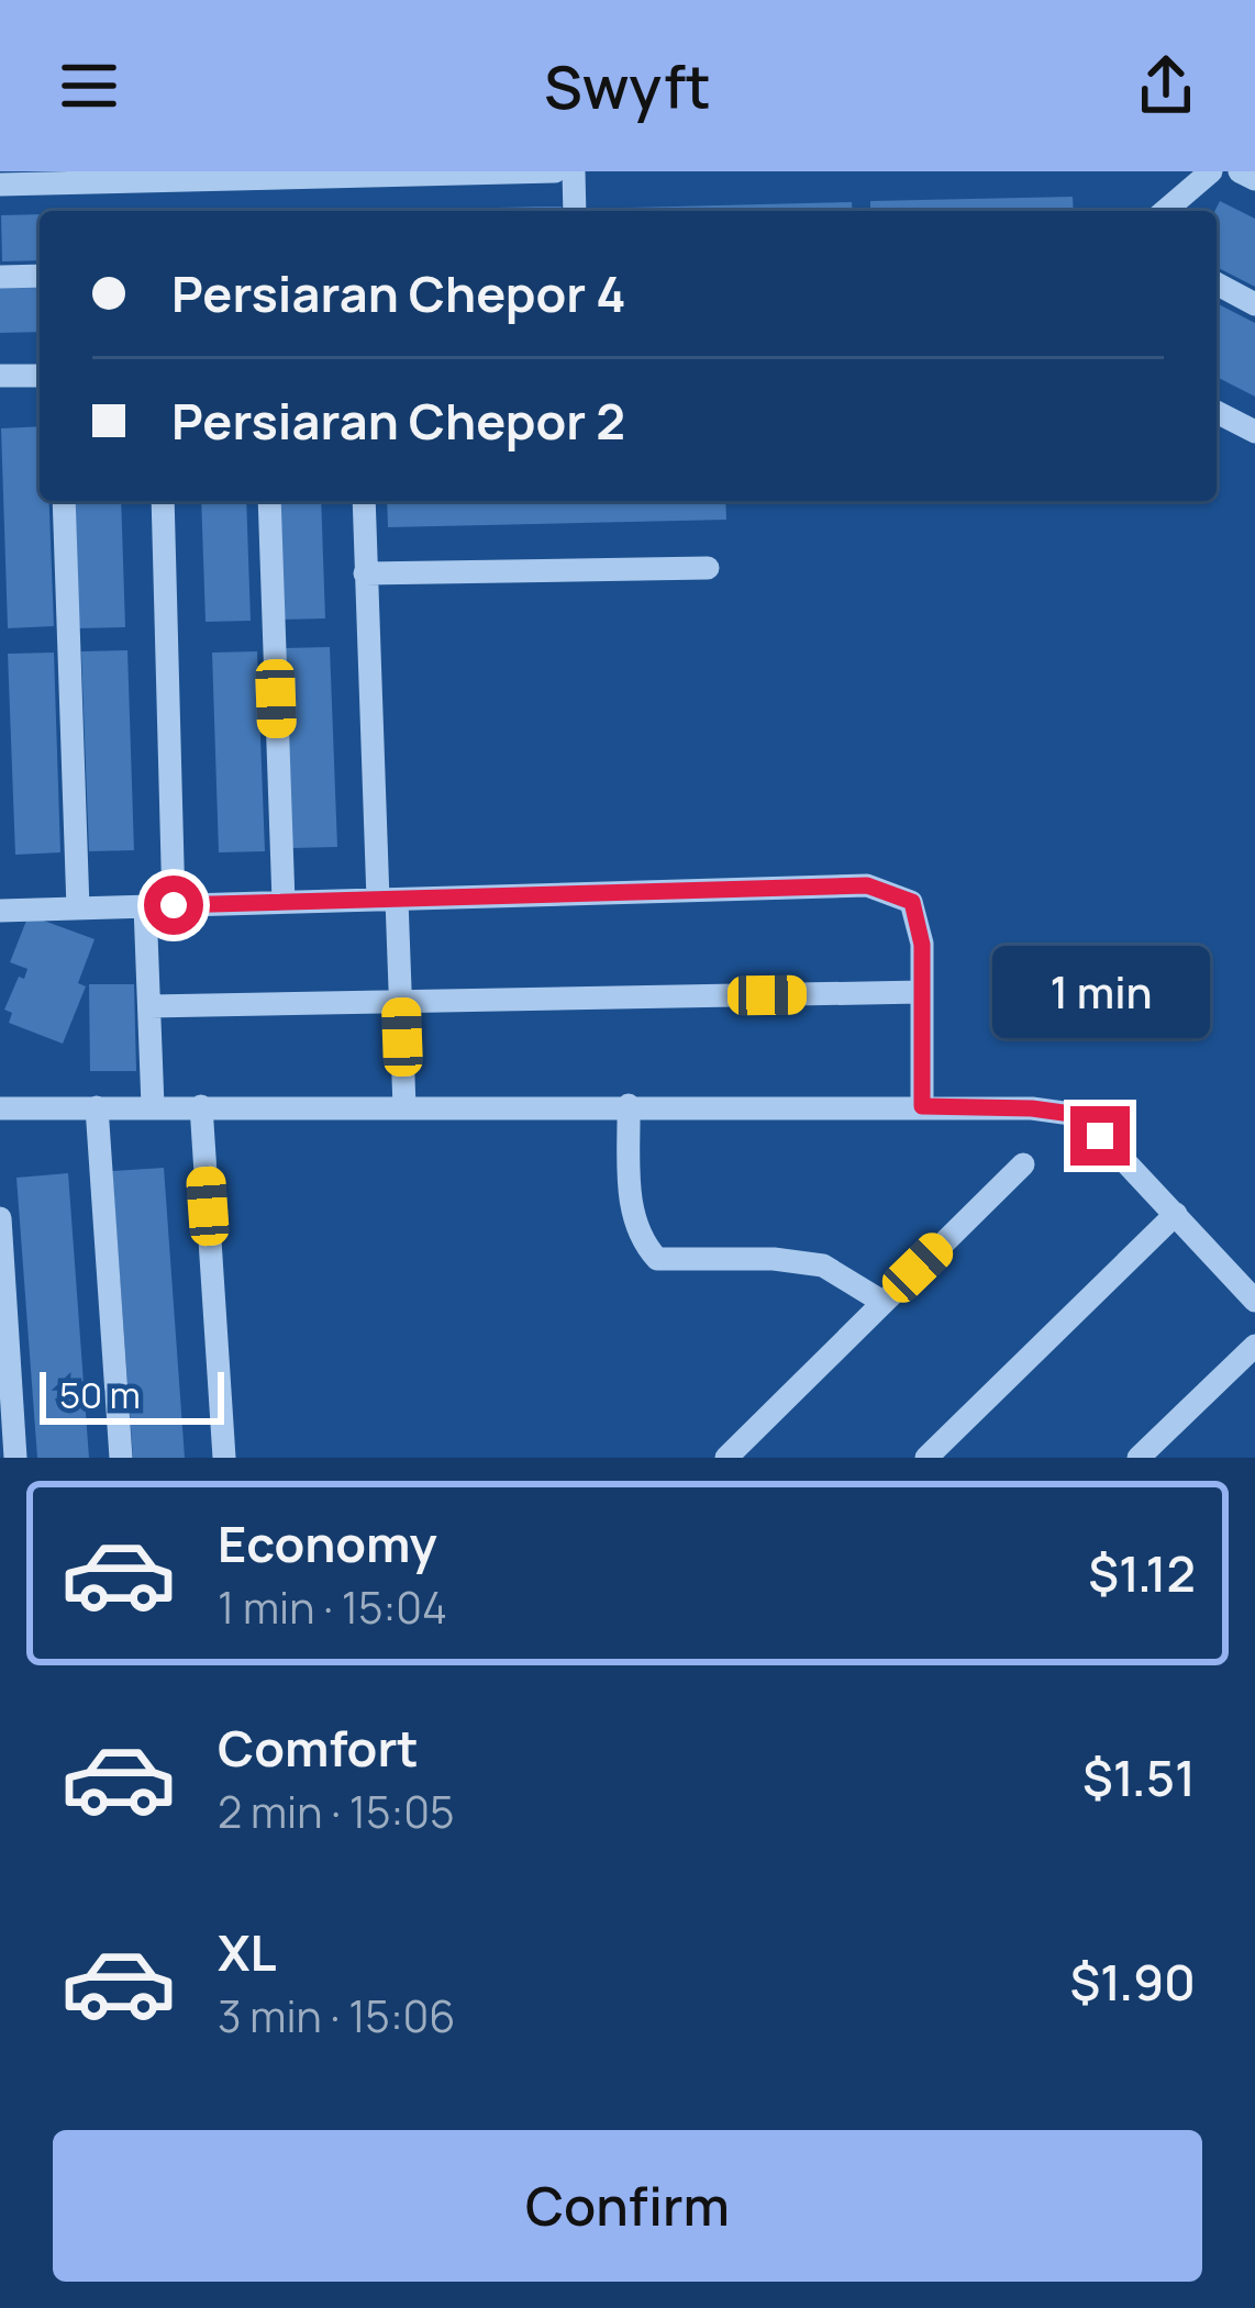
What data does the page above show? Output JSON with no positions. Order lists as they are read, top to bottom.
{
  "scale_bar": "50 m",
  "page": {
    "header": "Swyft",
    "banner": ["Persiaran Chepor 4", "Persiaran Chepor 2"],
    "bubble": "1 min",
    "scale": "50 m",
    "list": [
      {
        "name": "Economy",
        "note": "1 min · 15:04",
        "value": "$1.12"
      },
      {
        "name": "Comfort",
        "note": "2 min · 15:05",
        "value": "$1.51"
      },
      {
        "name": "XL",
        "note": "3 min · 15:06",
        "value": "$1.90"
      }
    ],
    "buttons": "Confirm"
  }
}
